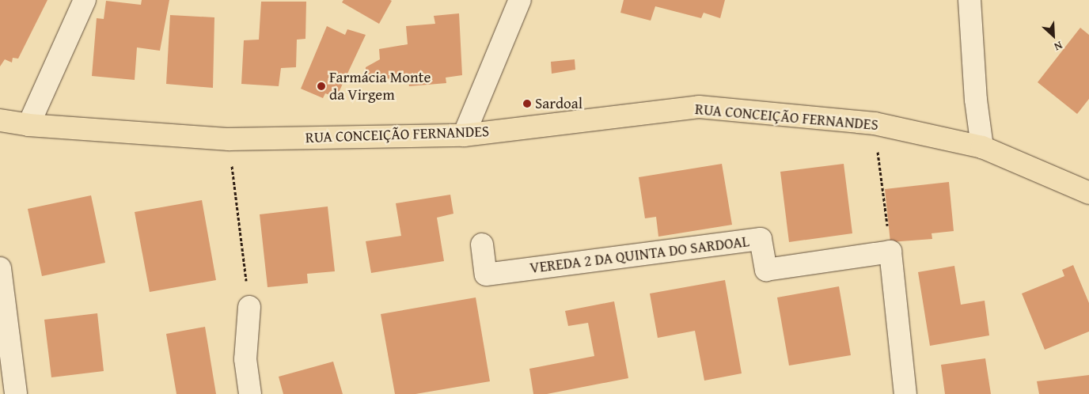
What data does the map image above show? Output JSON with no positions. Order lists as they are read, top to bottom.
{
  "streets": {
    "main road": ["RUA CONCEIÇÃO FERNANDES"],
    "street": ["VEREDA 2 DA QUINTA DO SARDOAL"]
  },
  "places": ["Farmácia Monte da Virgem", "Sardoal"],
  "north": "bottom right"
}
